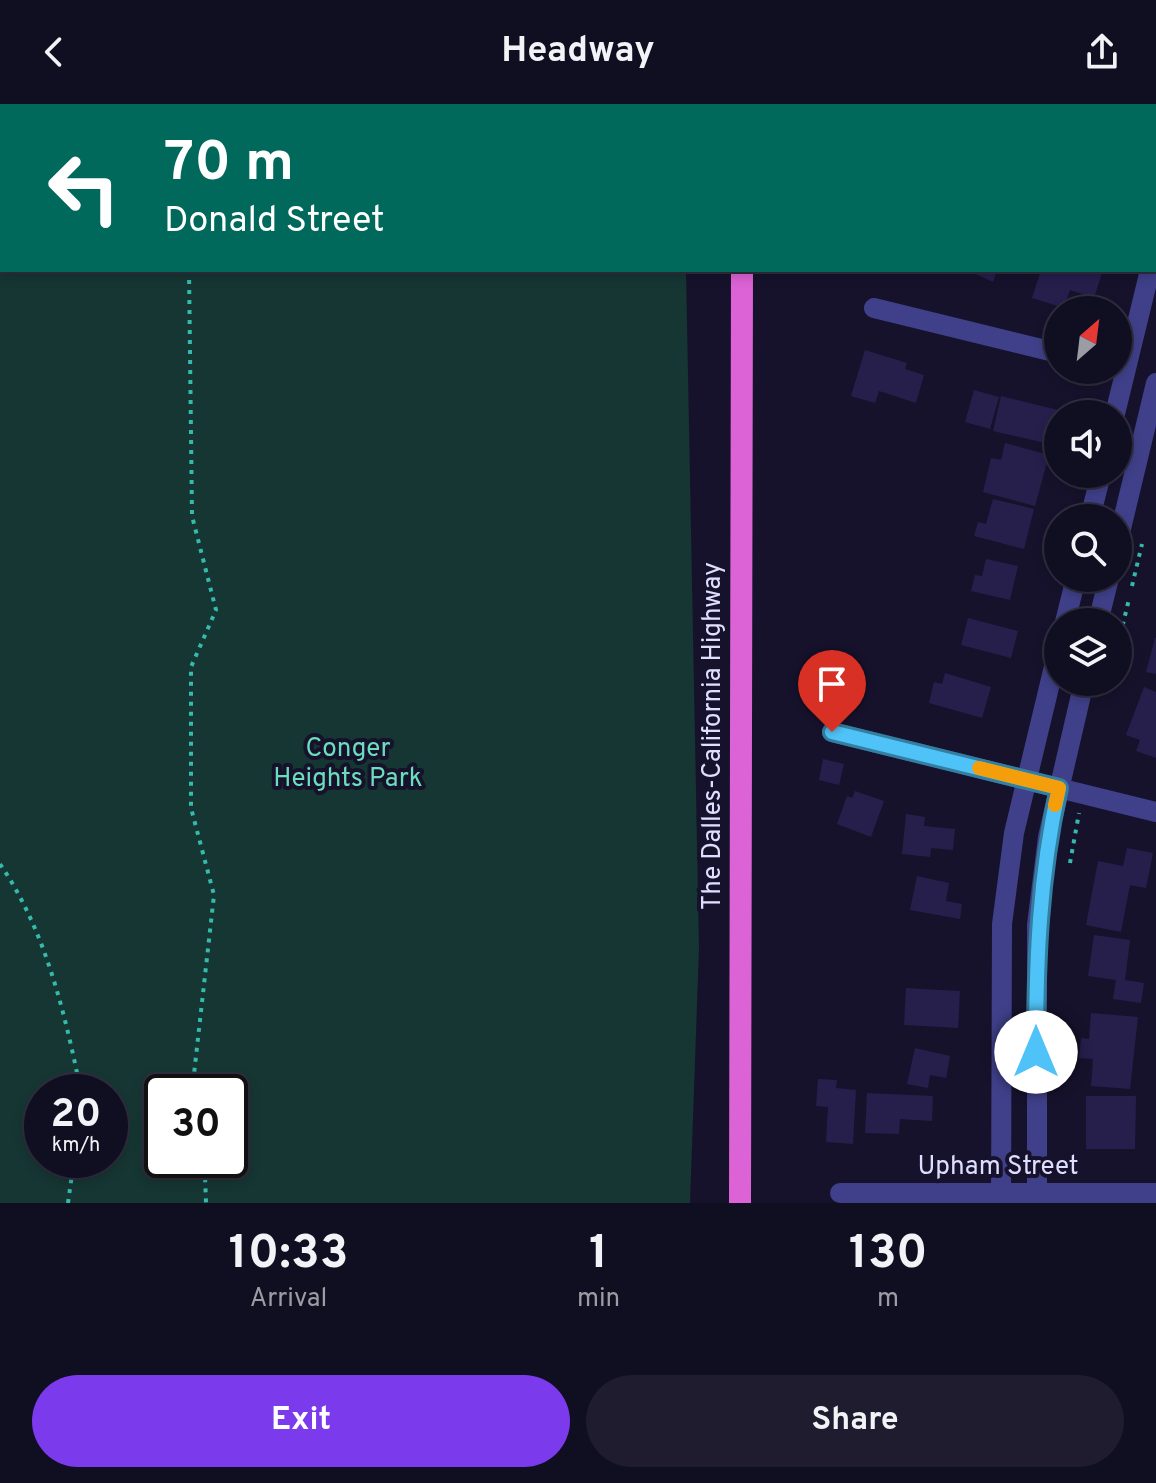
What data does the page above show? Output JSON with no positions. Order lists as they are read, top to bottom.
{
  "streets": {
    "highway": ["The Dalles-California Highway"],
    "street": ["Upham Street"]
  },
  "parks": ["Conger Heights Park"],
  "north": "top right",
  "page": {
    "header": "Headway",
    "turn": ["70 m", "Donald Street"],
    "speed": "20 km/h",
    "limit": "30",
    "eta": [
      "10:33",
      "Arrival",
      "1",
      "min",
      "130",
      "m"
    ],
    "buttons": ["Exit", "Share"]
  }
}
